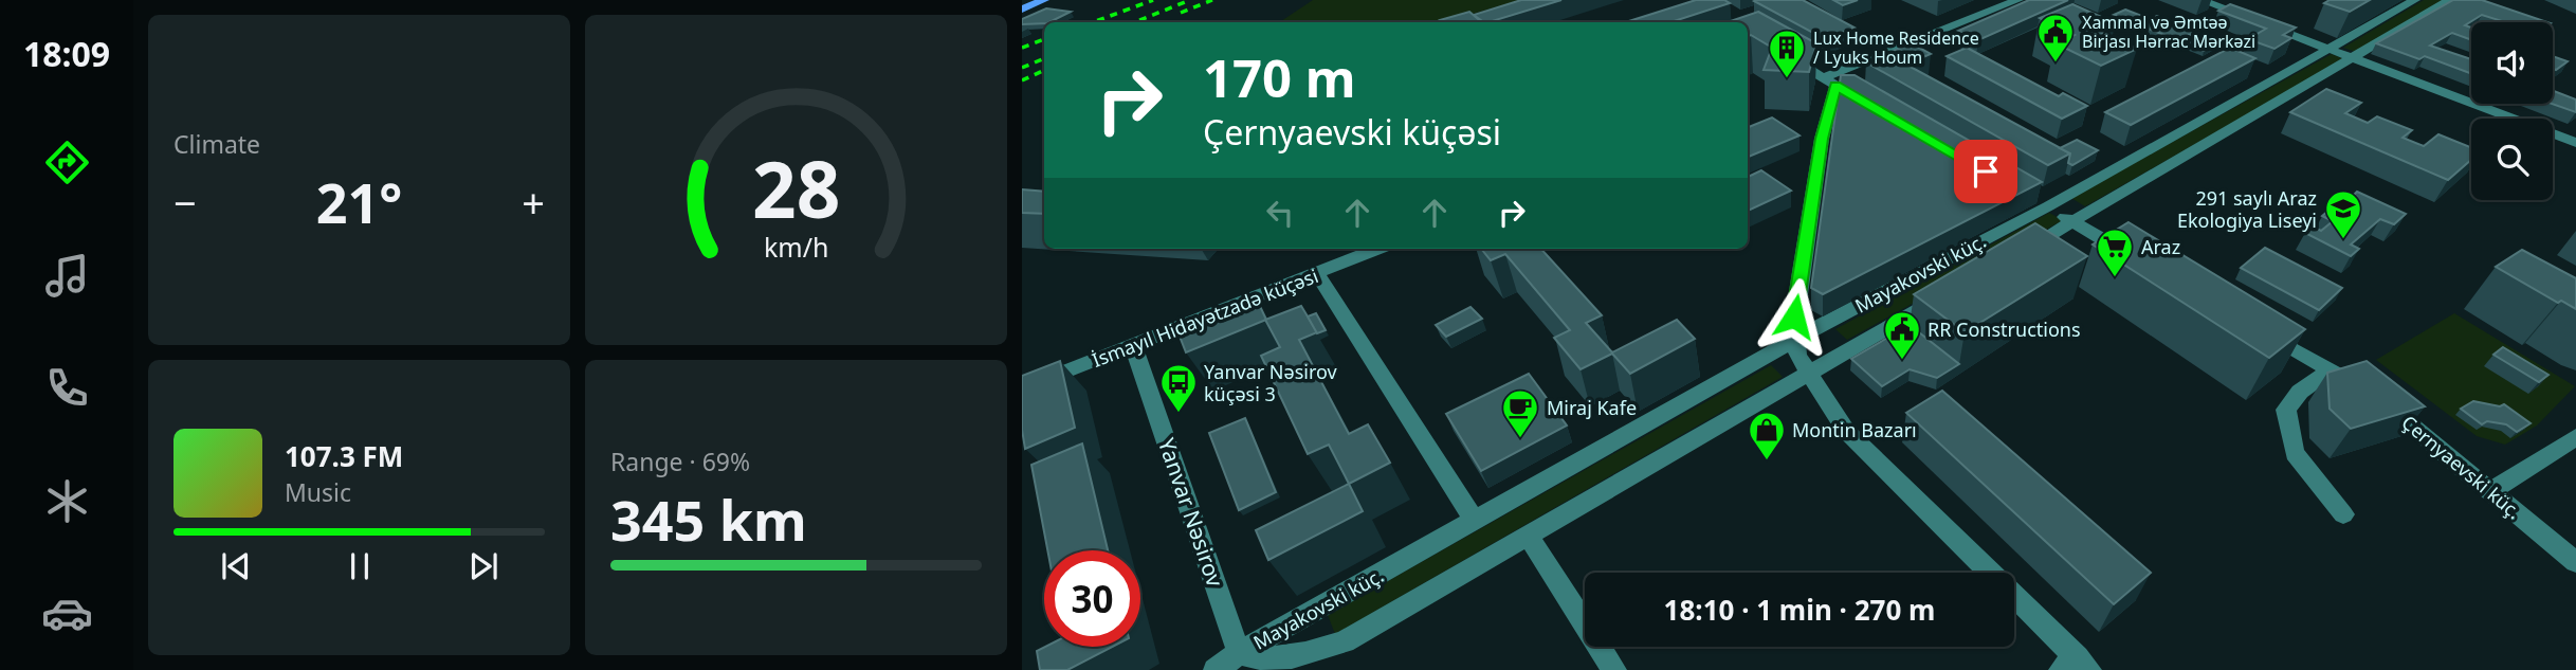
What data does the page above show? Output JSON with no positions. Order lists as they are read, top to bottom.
{
  "streets": {
    "street": [
      "Mayakovski küç.",
      "İsmayıl Hidayətzadə küçəsi",
      "Çernyaevski küç.",
      "Yanvar Nəsirov"
    ]
  },
  "crossings": [
    ["Mayakovski küç.", "Yanvar Nəsirov"],
    ["İsmayıl Hidayətzadə küçəsi", "Yanvar Nəsirov"]
  ],
  "places": {
    "public building": ["Xammal və Əmtəə Birjası Hərrac Mərkəzi", "RR Constructions"],
    "building": ["Lux Home Residence / Lyuks Houm"],
    "school or university": ["291 saylı Araz Ekologiya Liseyi"],
    "supermarket": ["Araz"],
    "bus stop": ["Yanvar Nəsirov küçəsi 3"],
    "cafe": ["Miraj Kafe"],
    "shop": ["Montin Bazarı"]
  },
  "page": {
    "tabs": "18:09",
    "tile": [
      "Climate",
      ["Range · 69%", "345 km"]
    ],
    "turn": ["170 m", "Çernyaevski küçəsi"],
    "heat": ["−", "21°", "+"],
    "song": ["107.3 FM", "Music"],
    "limit": "30",
    "trip": "18:10 · 1 min · 270 m",
    "gauge": ["28", "km/h"]
  }
}
